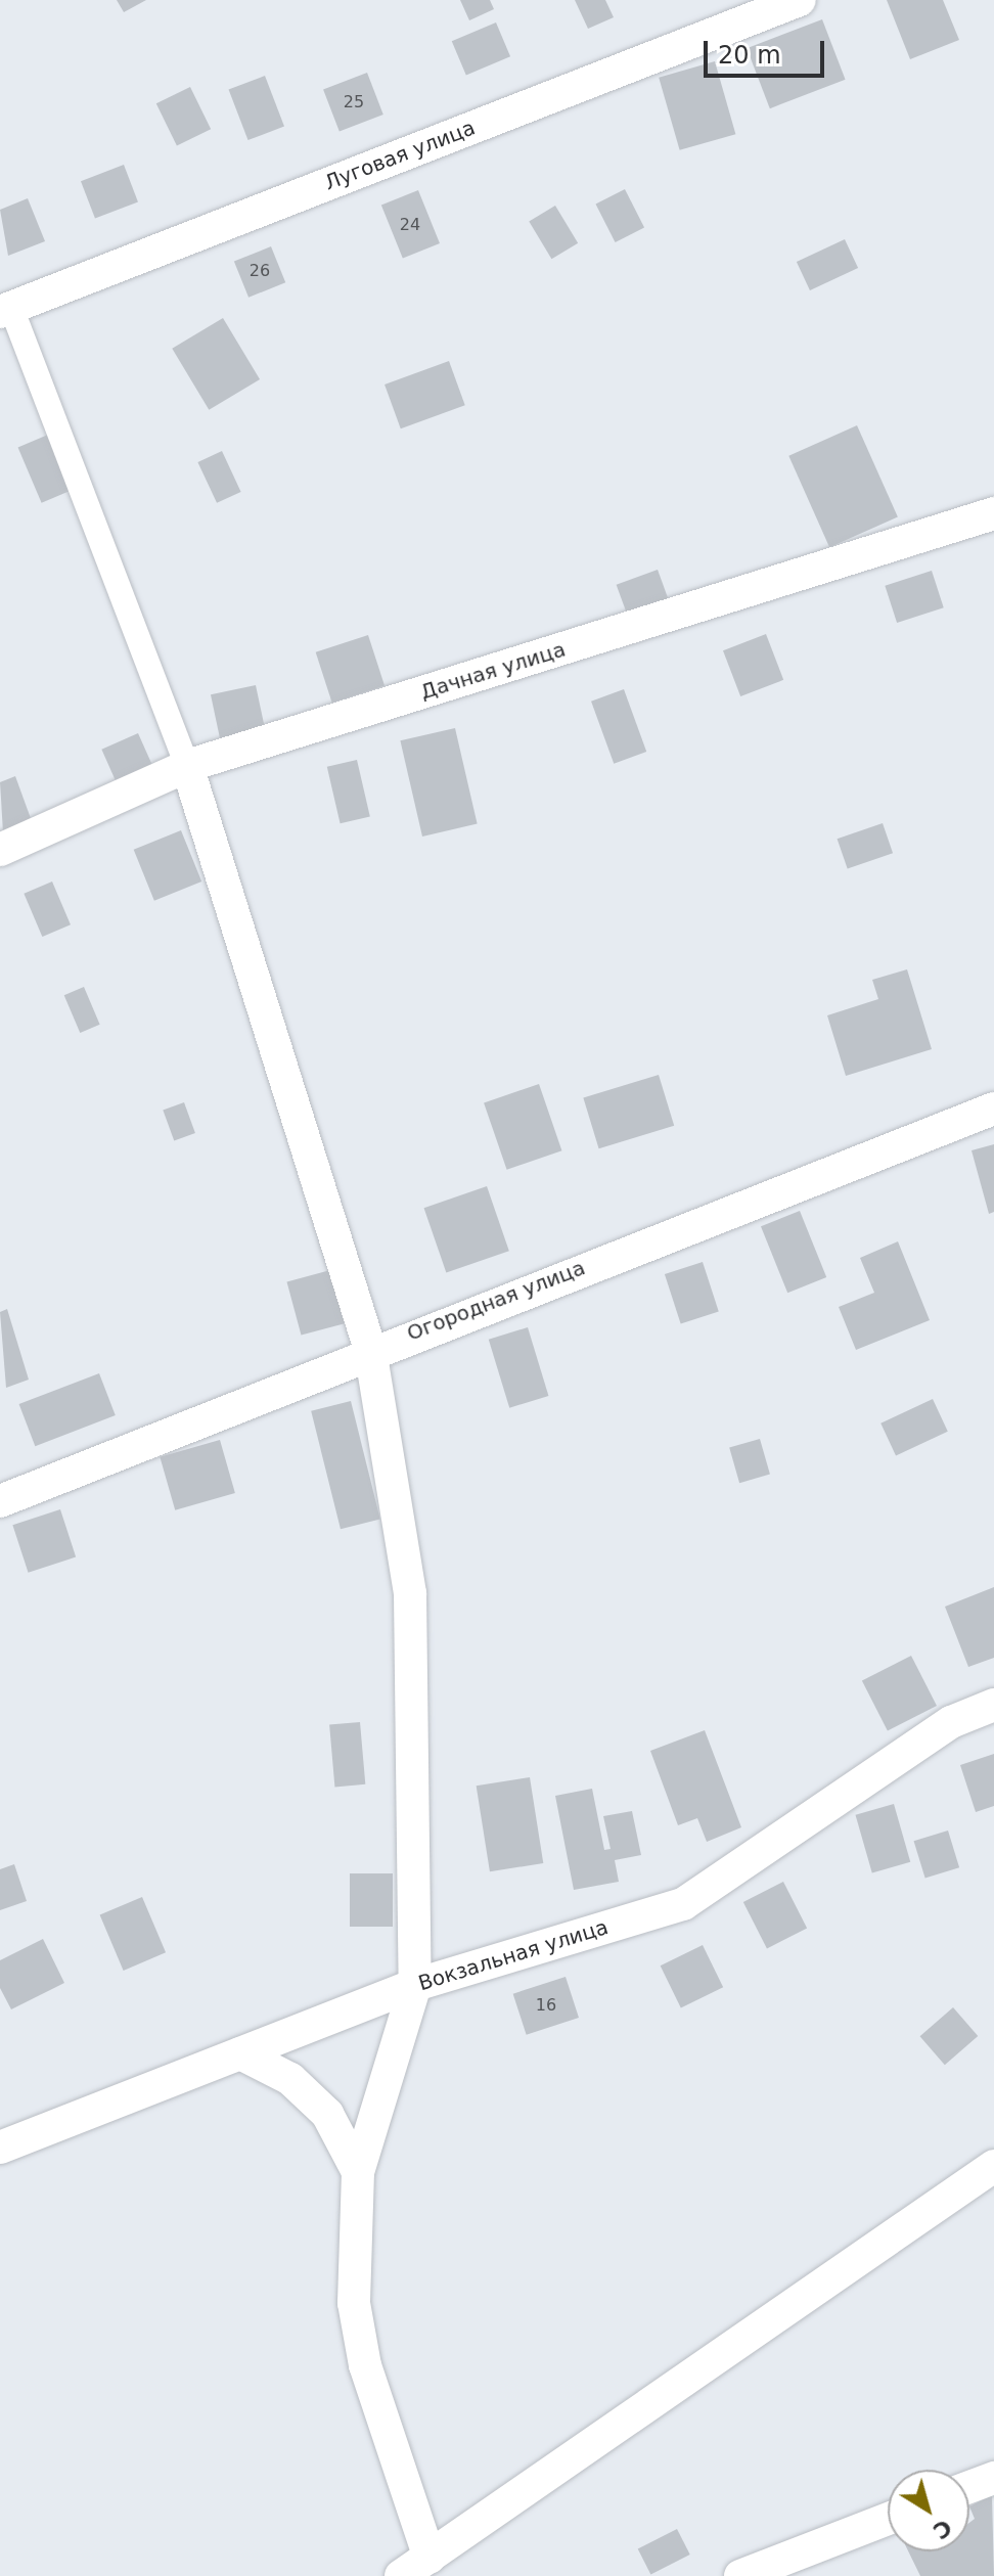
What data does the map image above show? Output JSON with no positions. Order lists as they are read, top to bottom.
{
  "streets": {
    "street": [
      "Луговая улица",
      "Дачная улица",
      "Огородная улица",
      "Вокзальная улица"
    ]
  },
  "house_numbers": [
    "25",
    "24",
    "26",
    "16"
  ],
  "scale_bar": "20 m",
  "north": "bottom right"
}
